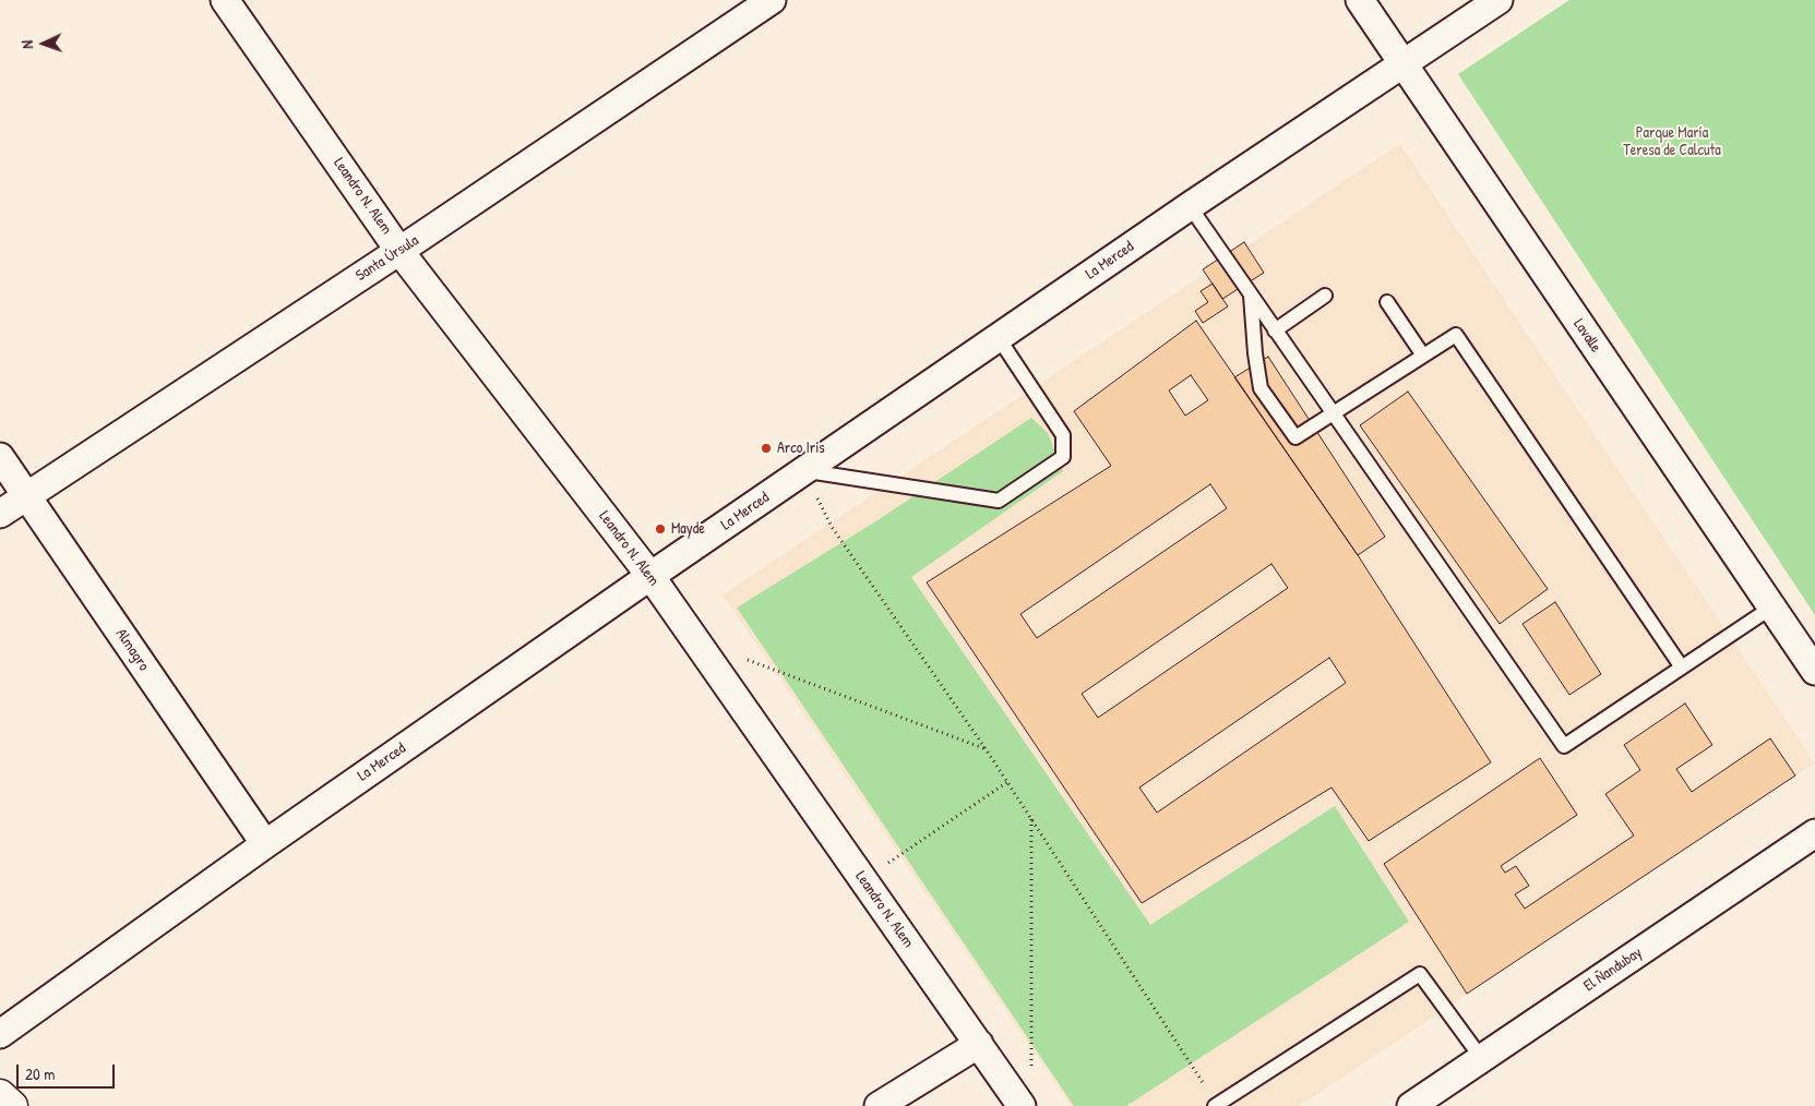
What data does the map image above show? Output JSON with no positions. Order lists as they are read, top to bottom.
{
  "streets": {
    "street": [
      "Leandro N. Alem",
      "Santa Úrsula",
      "La Merced",
      "Lavalle",
      "Almagro",
      "El Ñandubay"
    ]
  },
  "crossings": [
    ["Leandro N. Alem", "Santa Úrsula"],
    ["Leandro N. Alem", "La Merced"],
    ["Santa Úrsula", "Almagro"],
    ["La Merced", "Lavalle"],
    ["La Merced", "Almagro"]
  ],
  "parks": ["Parque María Teresa de Calcuta"],
  "places": ["Arco Iris", "Mayde"],
  "scale_bar": "20 m",
  "north": "left"
}
